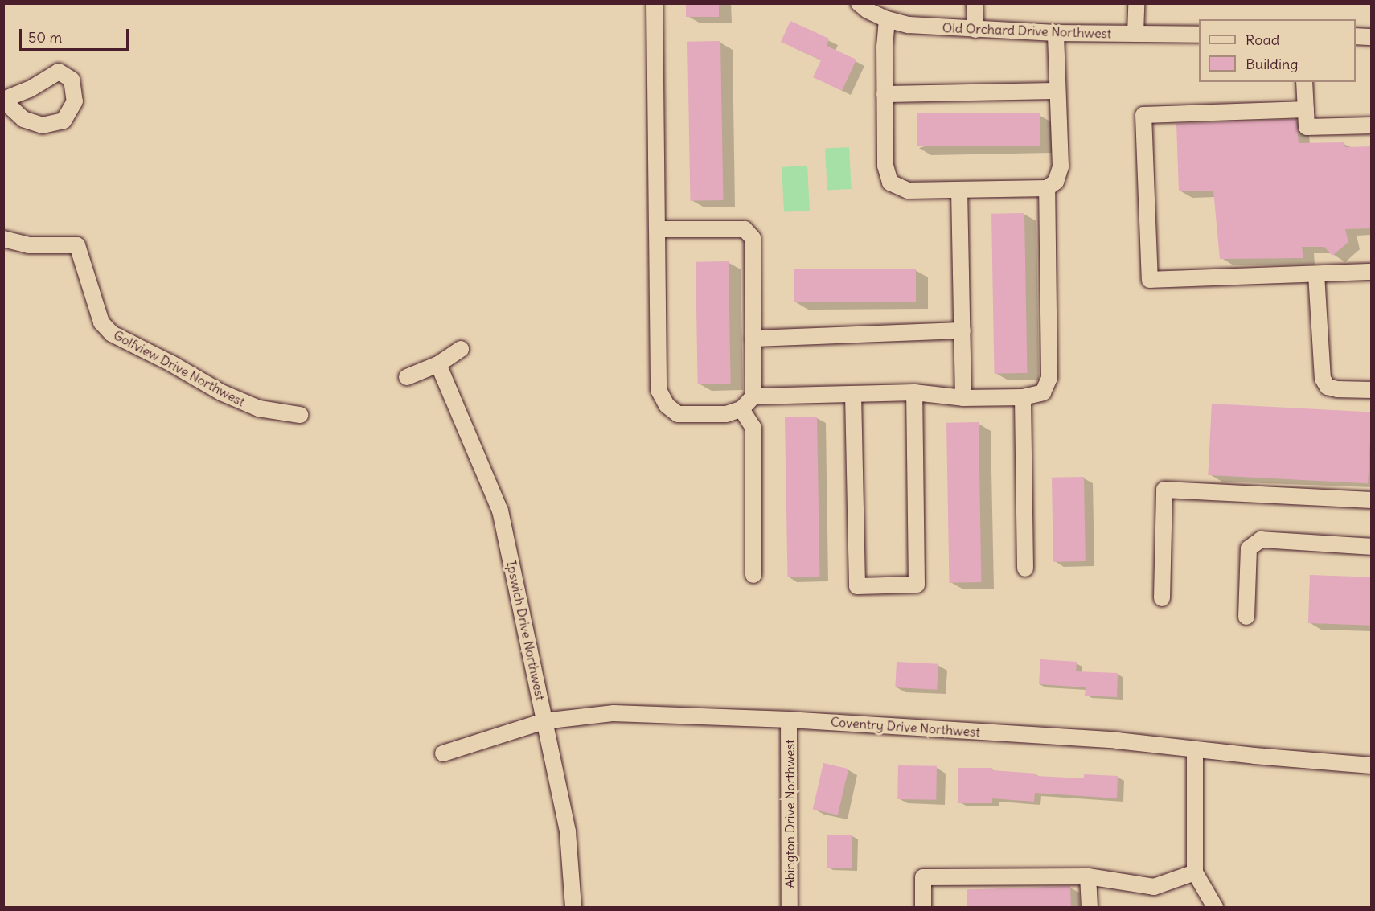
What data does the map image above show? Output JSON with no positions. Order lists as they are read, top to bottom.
{
  "streets": {
    "street": [
      "Old Orchard Drive Northwest",
      "Golfview Drive Northwest",
      "Ipswich Drive Northwest",
      "Coventry Drive Northwest",
      "Abington Drive Northwest"
    ]
  },
  "crossings": [
    ["Ipswich Drive Northwest", "Coventry Drive Northwest"],
    ["Coventry Drive Northwest", "Abington Drive Northwest"]
  ],
  "legend": ["Road", "Building"],
  "scale_bar": "50 m"
}
